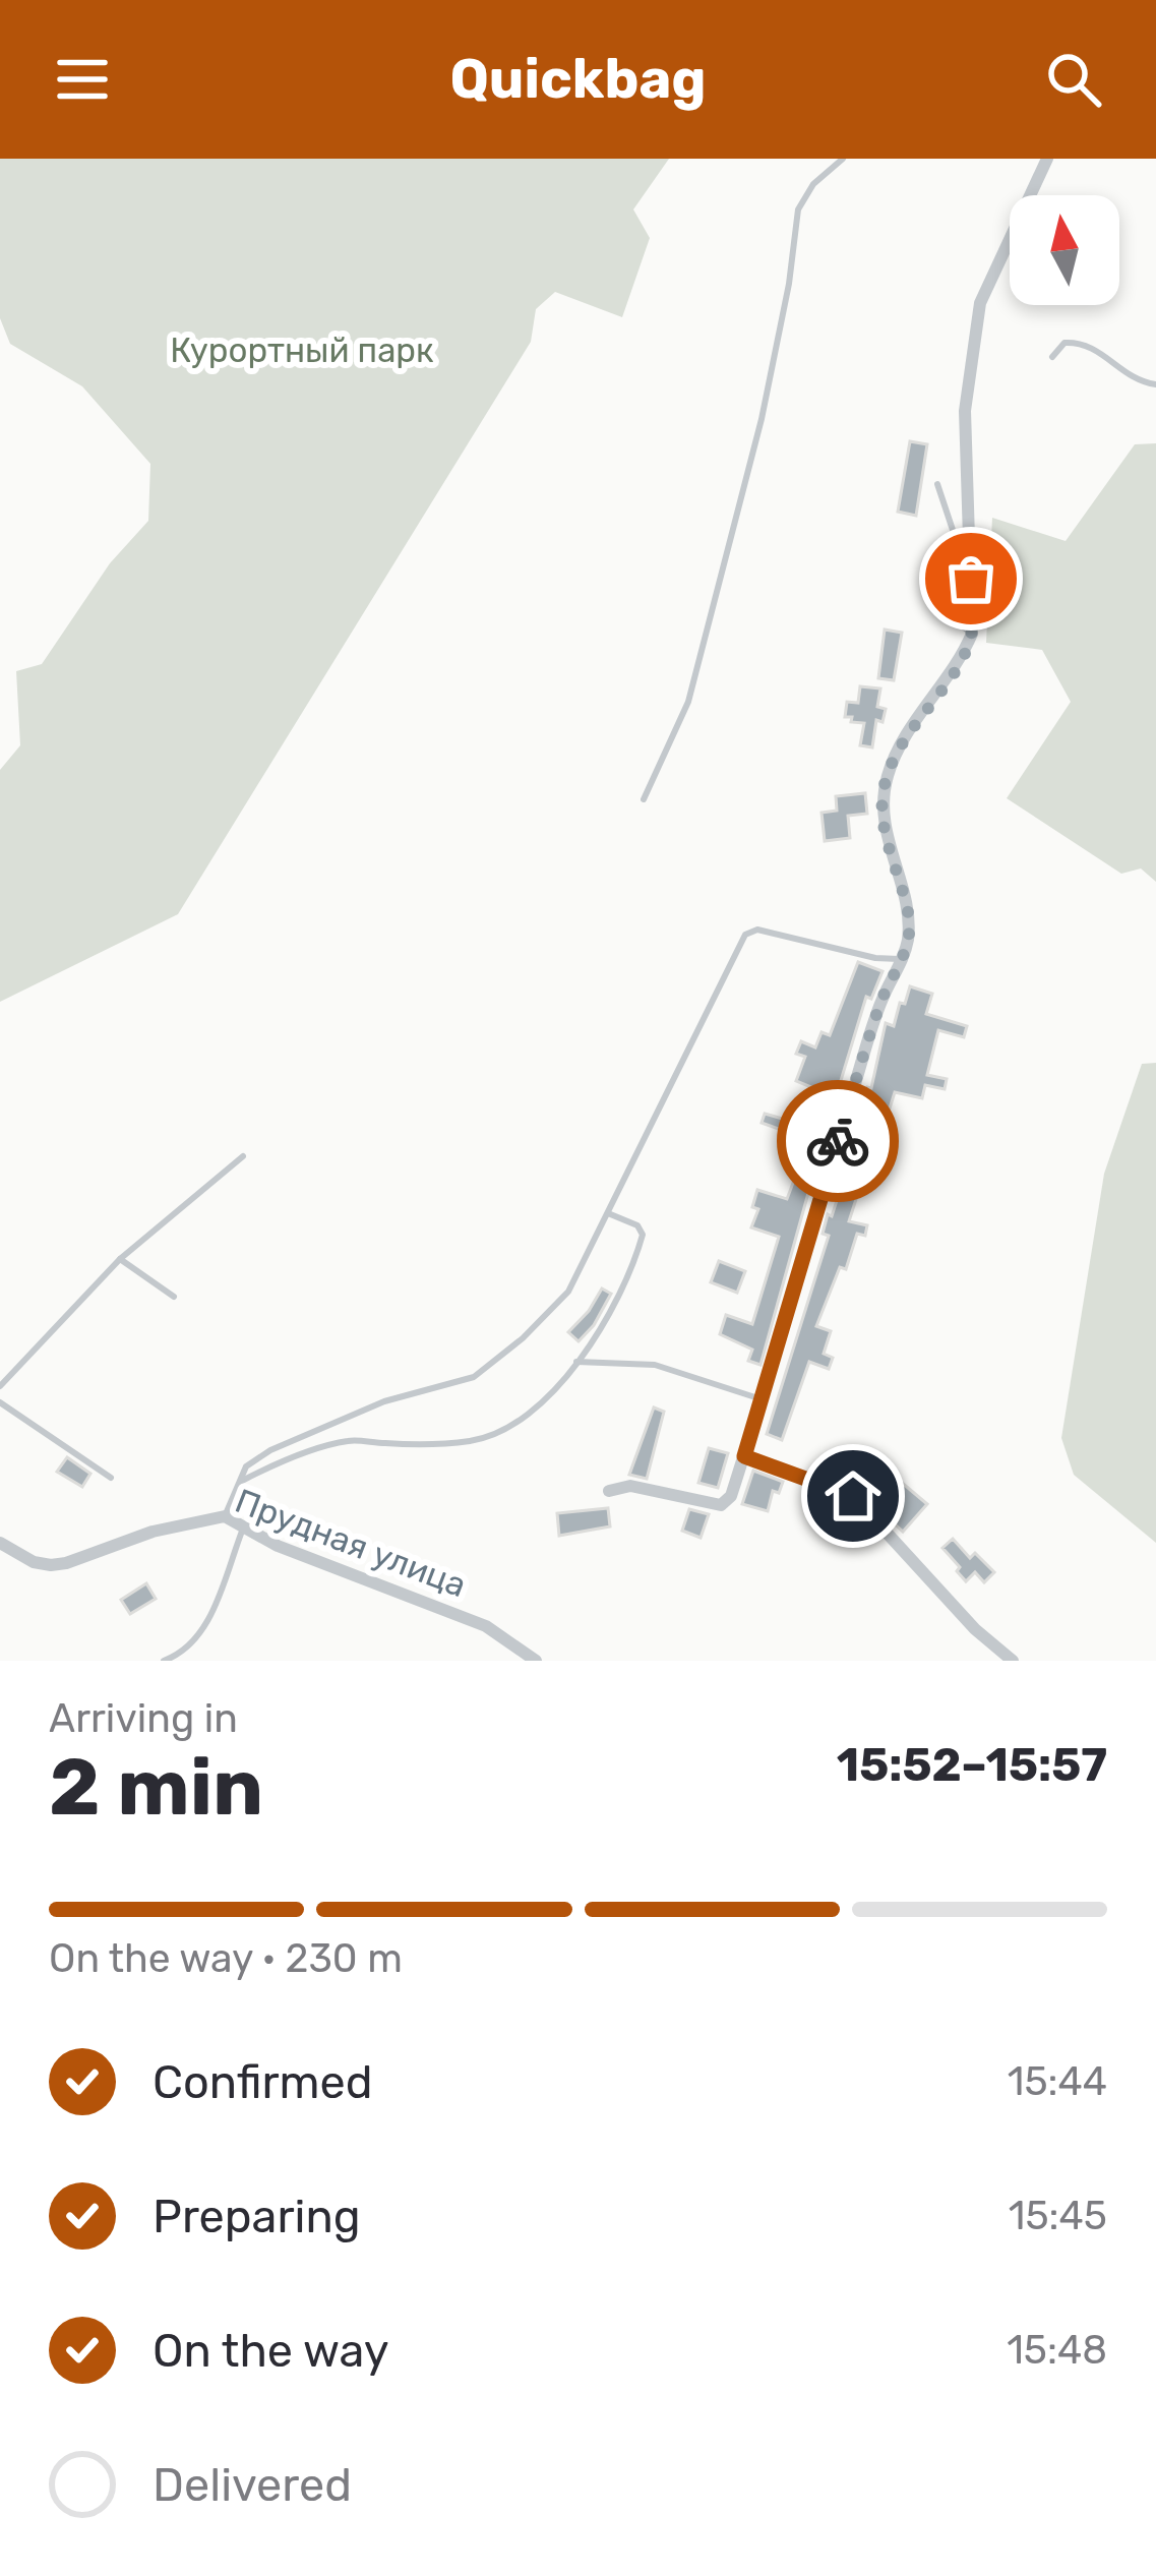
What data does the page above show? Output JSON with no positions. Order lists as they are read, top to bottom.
{
  "streets": {
    "street": ["Прудная улица"]
  },
  "parks": ["Курортный парк"],
  "north": "top",
  "page": {
    "header": "Quickbag",
    "heading": ["2 min", "Arriving in", "15:52–15:57"],
    "bar": "On the way · 230 m",
    "list": [
      ["Confirmed", "15:44"],
      ["Preparing", "15:45"],
      ["On the way", "15:48"],
      "Delivered"
    ]
  }
}
